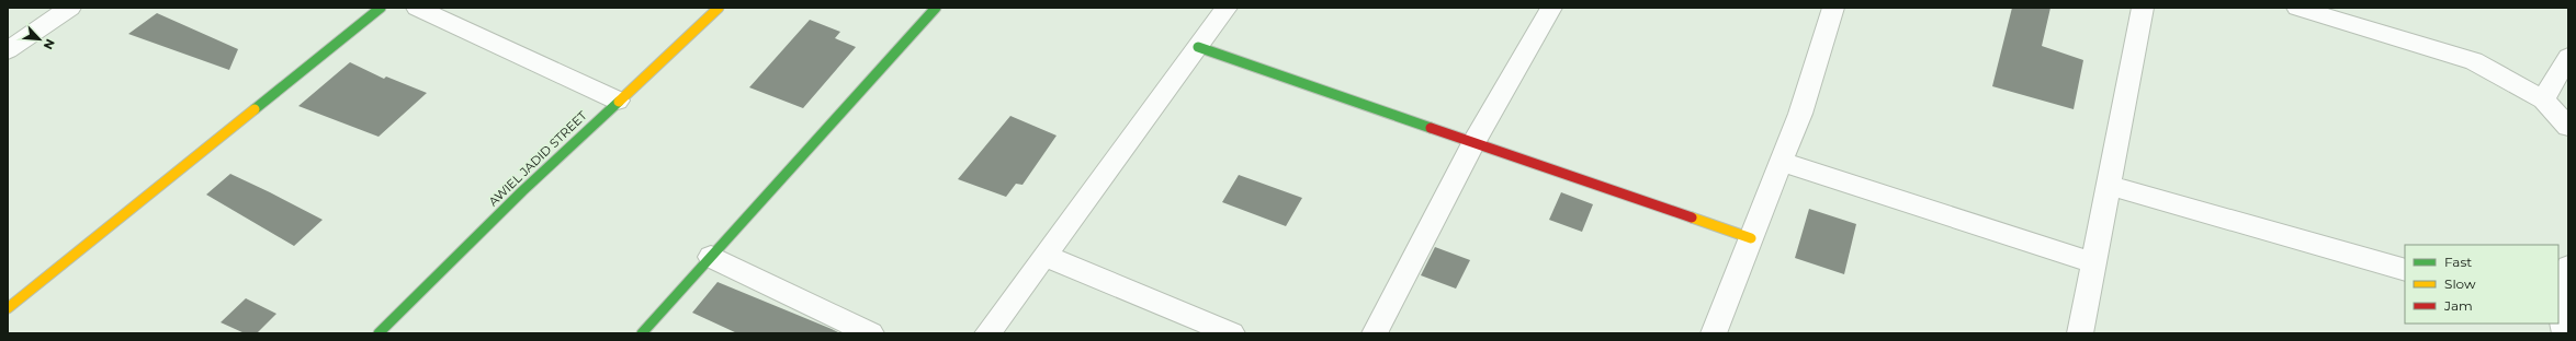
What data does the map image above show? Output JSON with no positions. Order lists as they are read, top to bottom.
{
  "streets": {
    "street": ["AWIEL JADID STREET"]
  },
  "legend": ["Fast", "Slow", "Jam"],
  "north": "bottom right"
}
